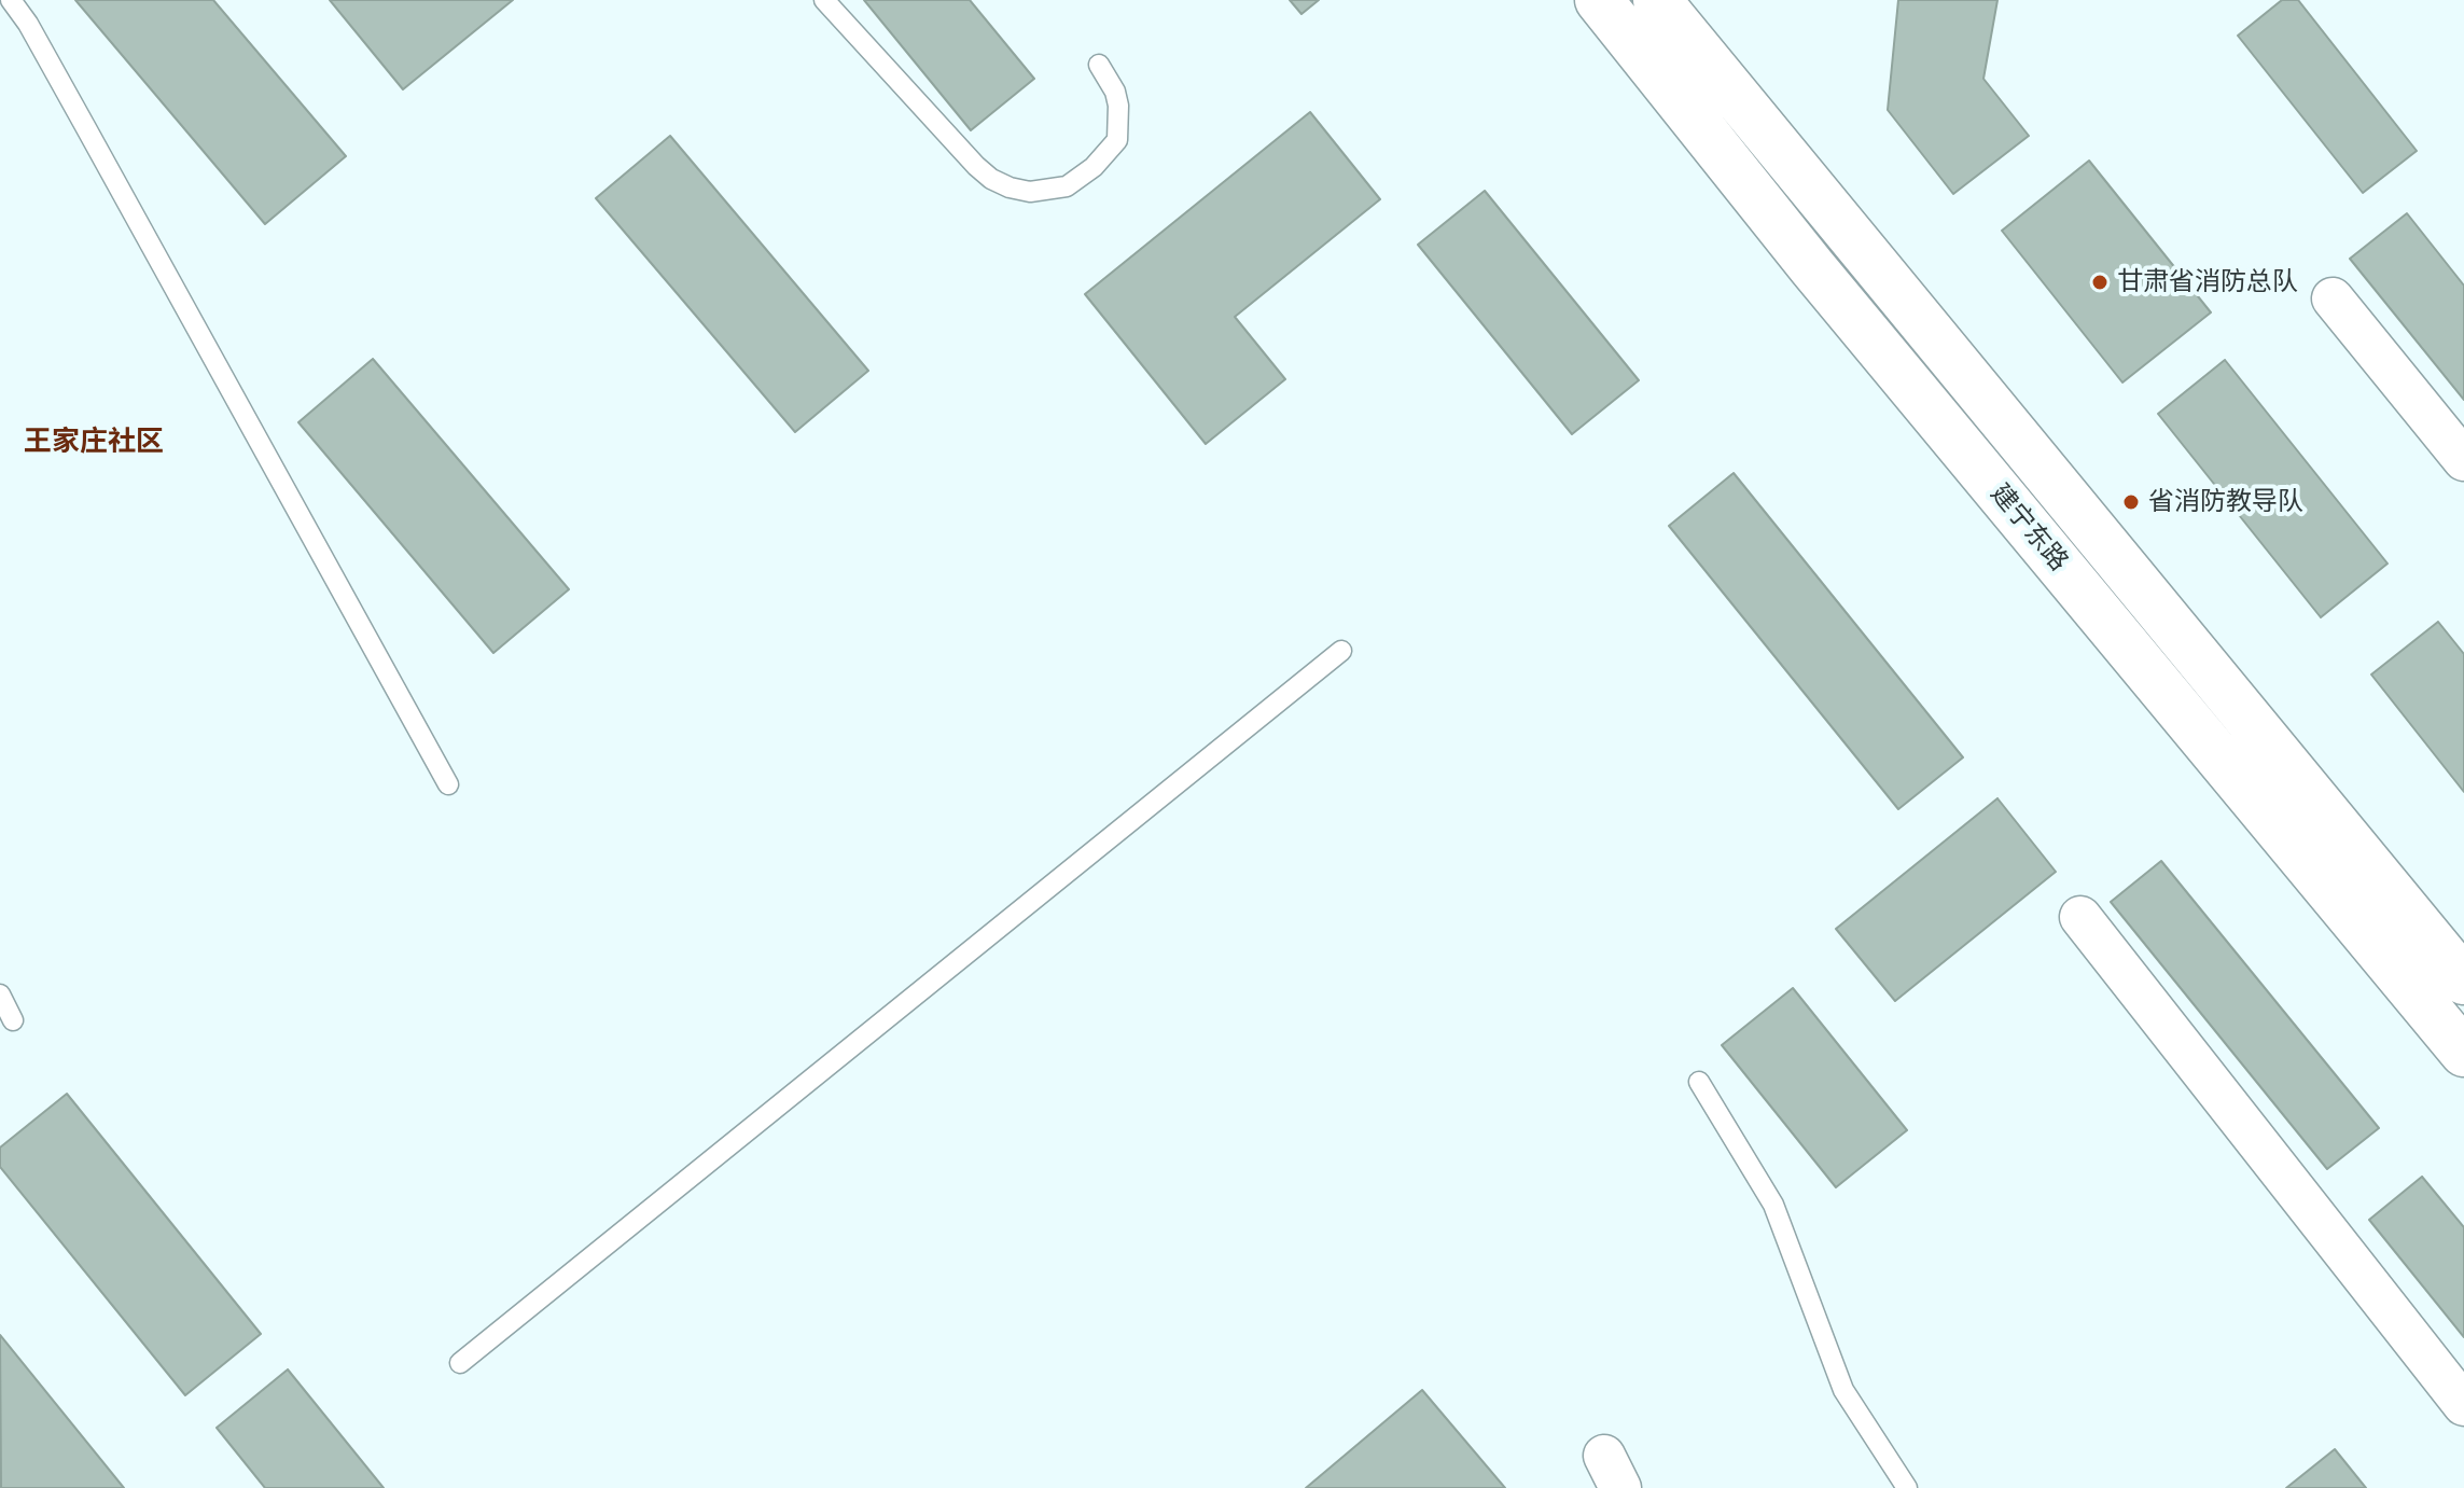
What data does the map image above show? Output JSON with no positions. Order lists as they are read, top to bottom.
{
  "streets": {
    "main road": ["建宁东路"]
  },
  "districts": ["王家庄社区"],
  "places": ["甘肃省消防总队", "省消防教导队"]
}
